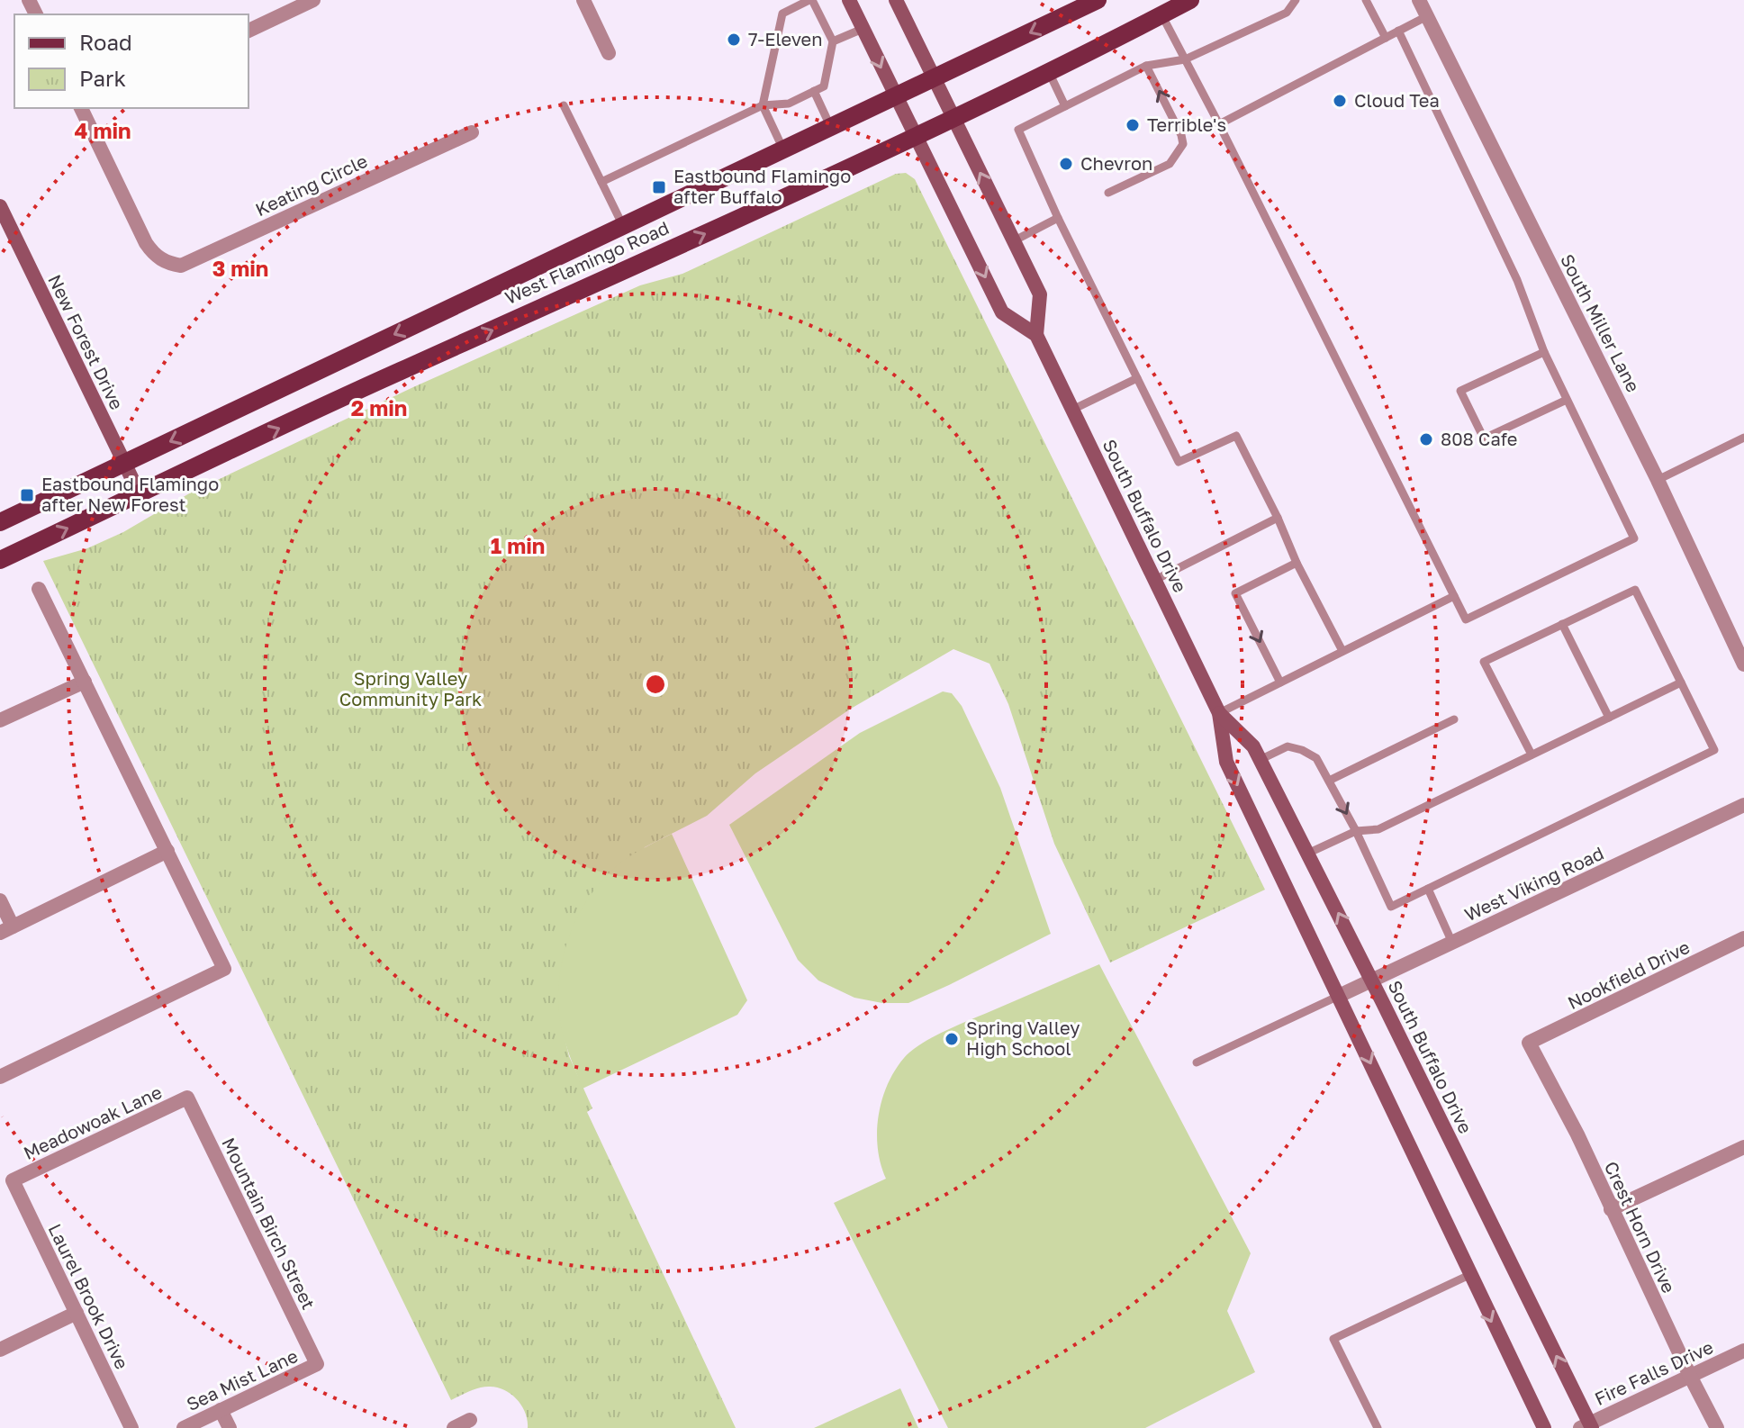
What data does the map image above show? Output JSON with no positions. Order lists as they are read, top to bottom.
{
  "streets": {
    "main road": ["West Flamingo Road", "New Forest Drive", "South Buffalo Drive"],
    "street": [
      "Keating Circle",
      "South Miller Lane",
      "West Viking Road",
      "Nookfield Drive",
      "Meadowoak Lane",
      "Mountain Birch Street",
      "Crest Horn Drive",
      "Laurel Brook Drive",
      "Fire Falls Drive",
      "Sea Mist Lane"
    ]
  },
  "crossings": [
    ["West Flamingo Road", "New Forest Drive"],
    ["South Buffalo Drive", "West Viking Road"],
    ["South Buffalo Drive", "Fire Falls Drive"],
    ["Nookfield Drive", "Crest Horn Drive"],
    ["Meadowoak Lane", "Mountain Birch Street"],
    ["Meadowoak Lane", "Laurel Brook Drive"],
    ["Mountain Birch Street", "Sea Mist Lane"],
    ["Crest Horn Drive", "Fire Falls Drive"]
  ],
  "parks": ["Spring Valley Community Park"],
  "places": {
    "other": [
      "7-Eleven",
      "Cloud Tea",
      "Terrible's",
      "Chevron",
      "808 Cafe",
      "Spring Valley High School"
    ],
    "transit": ["Eastbound Flamingo after Buffalo", "Eastbound Flamingo after New Forest"]
  },
  "legend": ["Road", "Park"],
  "rings": [
    "4 min",
    "3 min",
    "2 min",
    "1 min"
  ]
}
